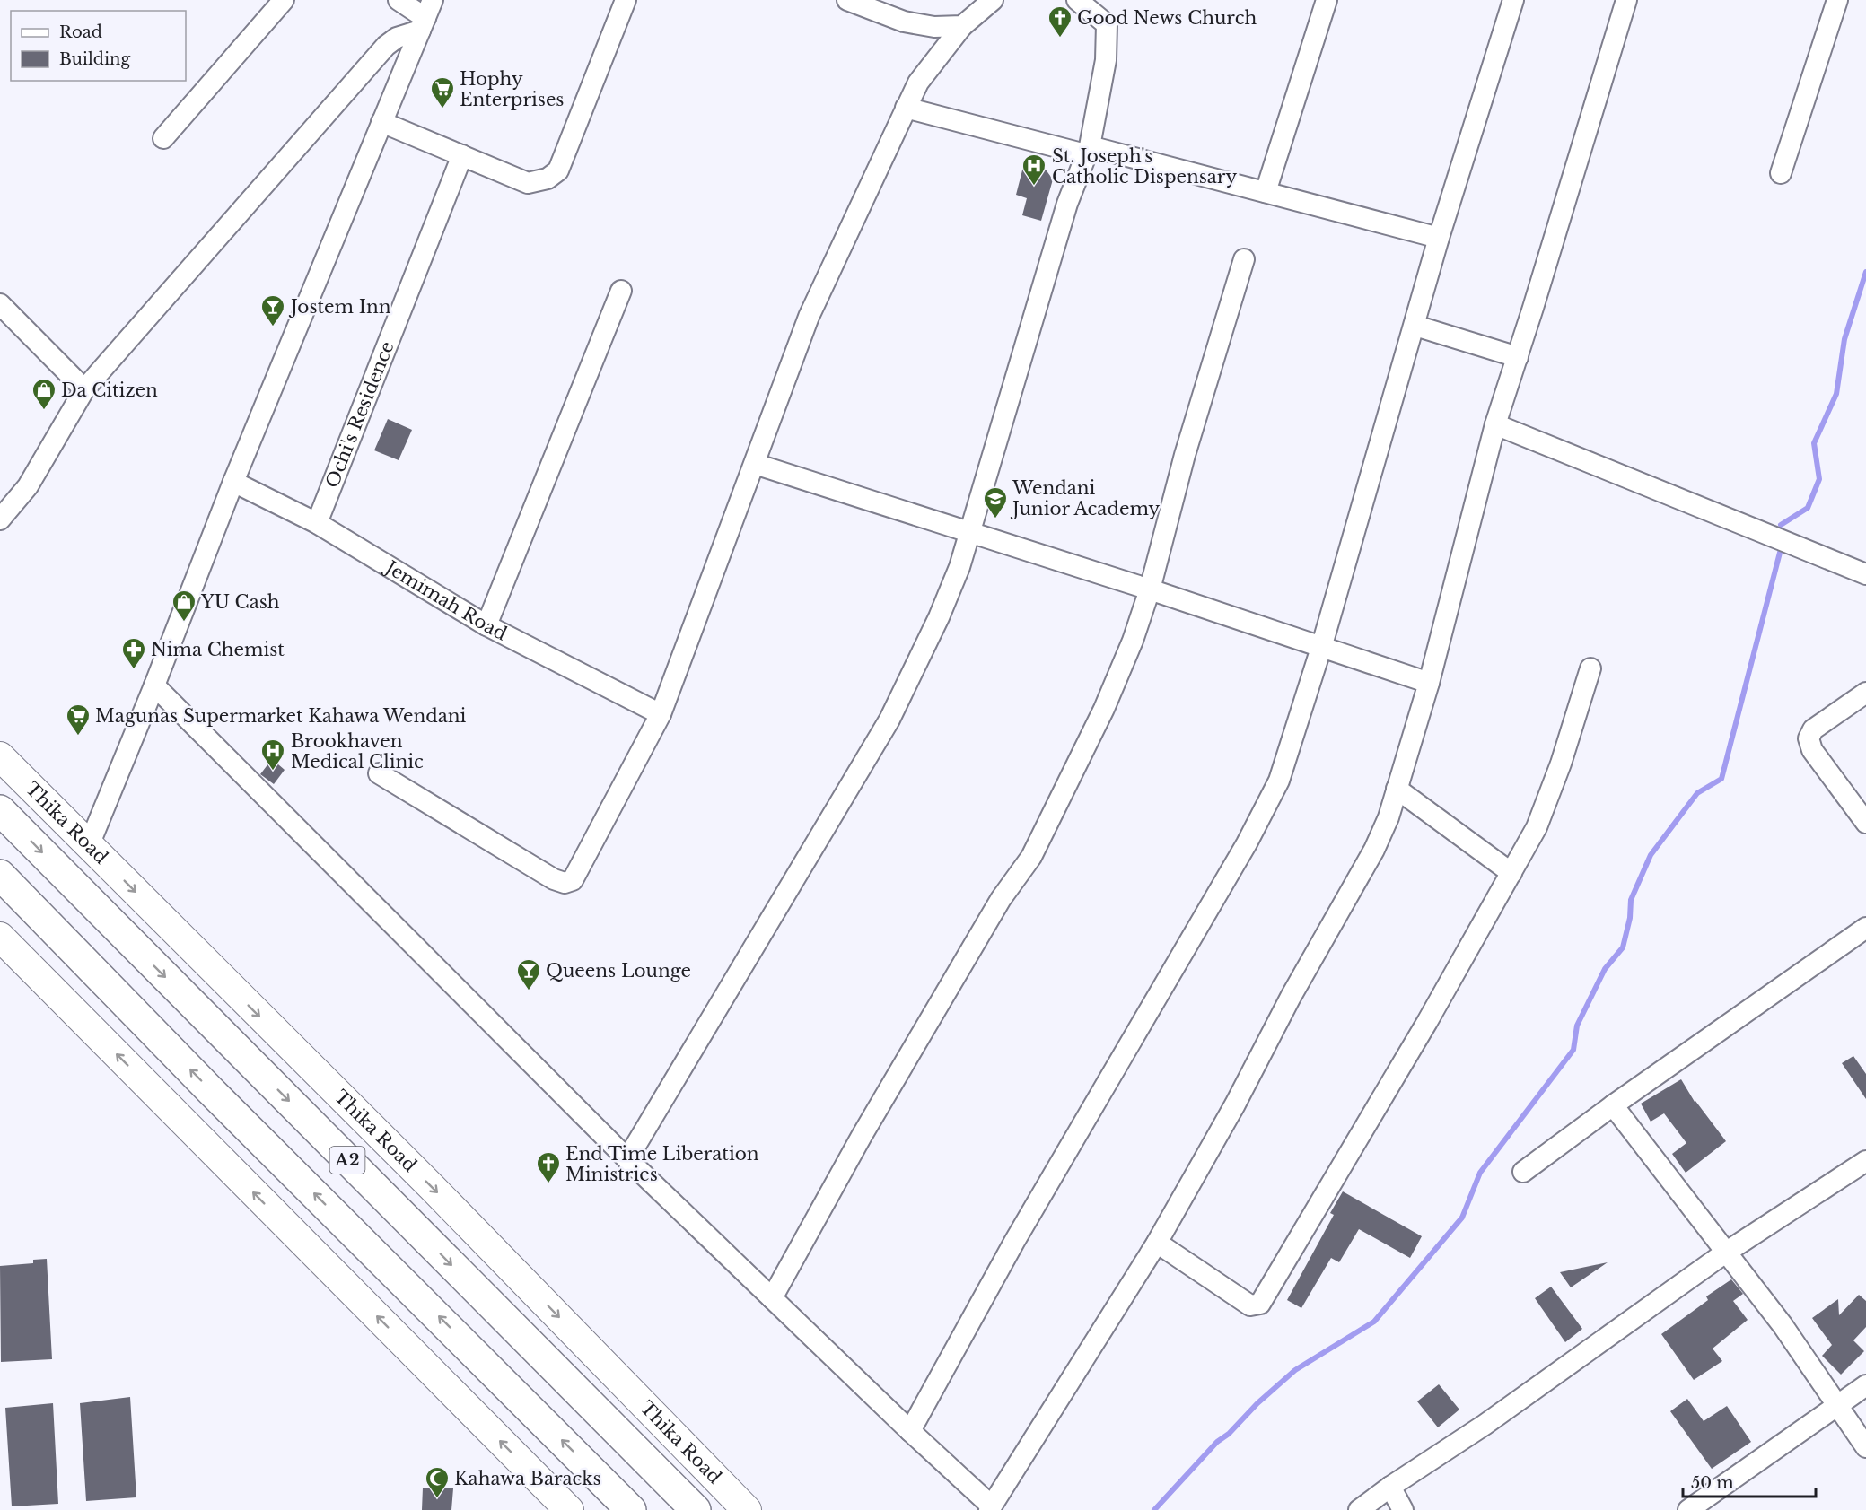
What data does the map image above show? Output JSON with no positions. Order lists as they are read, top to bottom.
{
  "streets": {
    "highway": ["Thika Road", "A2"],
    "street": ["Ochi's Residence", "Jemimah Road"]
  },
  "crossings": [
    ["Ochi's Residence", "Jemimah Road"]
  ],
  "places": {
    "church": ["Good News Church", "End Time Liberation Ministries"],
    "supermarket": ["Hophy Enterprises", "Magunas Supermarket Kahawa Wendani"],
    "hospital": ["St. Joseph's Catholic Dispensary", "Brookhaven Medical Clinic"],
    "bar": ["Jostem Inn", "Queens Lounge"],
    "shop": ["Da Citizen", "YU Cash"],
    "school or university": ["Wendani Junior Academy"],
    "pharmacy": ["Nima Chemist"],
    "mosque": ["Kahawa Baracks"]
  },
  "legend": ["Road", "Building"],
  "scale_bar": "50 m"
}
